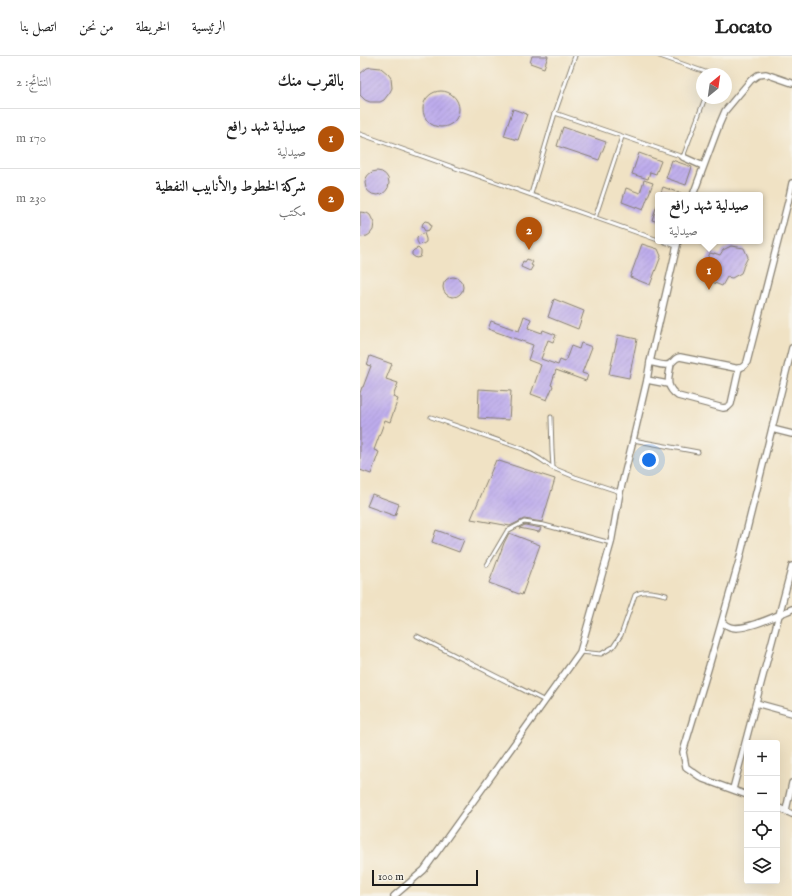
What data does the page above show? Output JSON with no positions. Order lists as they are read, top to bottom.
{
  "scale_bar": "100 m",
  "north": "top right",
  "page": {
    "header": "Locato",
    "nav": [
      "الرئيسية",
      "الخريطة",
      "من نحن",
      "اتصل بنا"
    ],
    "heading": ["بالقرب منك", "النتائج: 2"],
    "list": [
      {
        "mark": "1",
        "name": "صيدلية شهد رافع",
        "note": "صيدلية",
        "value": "170 m"
      },
      {
        "mark": "2",
        "name": "شركة الخطوط والأنابيب النفطية",
        "note": "مكتب",
        "value": "230 m"
      }
    ],
    "popup": ["صيدلية شهد رافع", "صيدلية"],
    "pins": ["2", "1"],
    "map_buttons": ["+", "−"],
    "scale": "100 m"
  }
}
